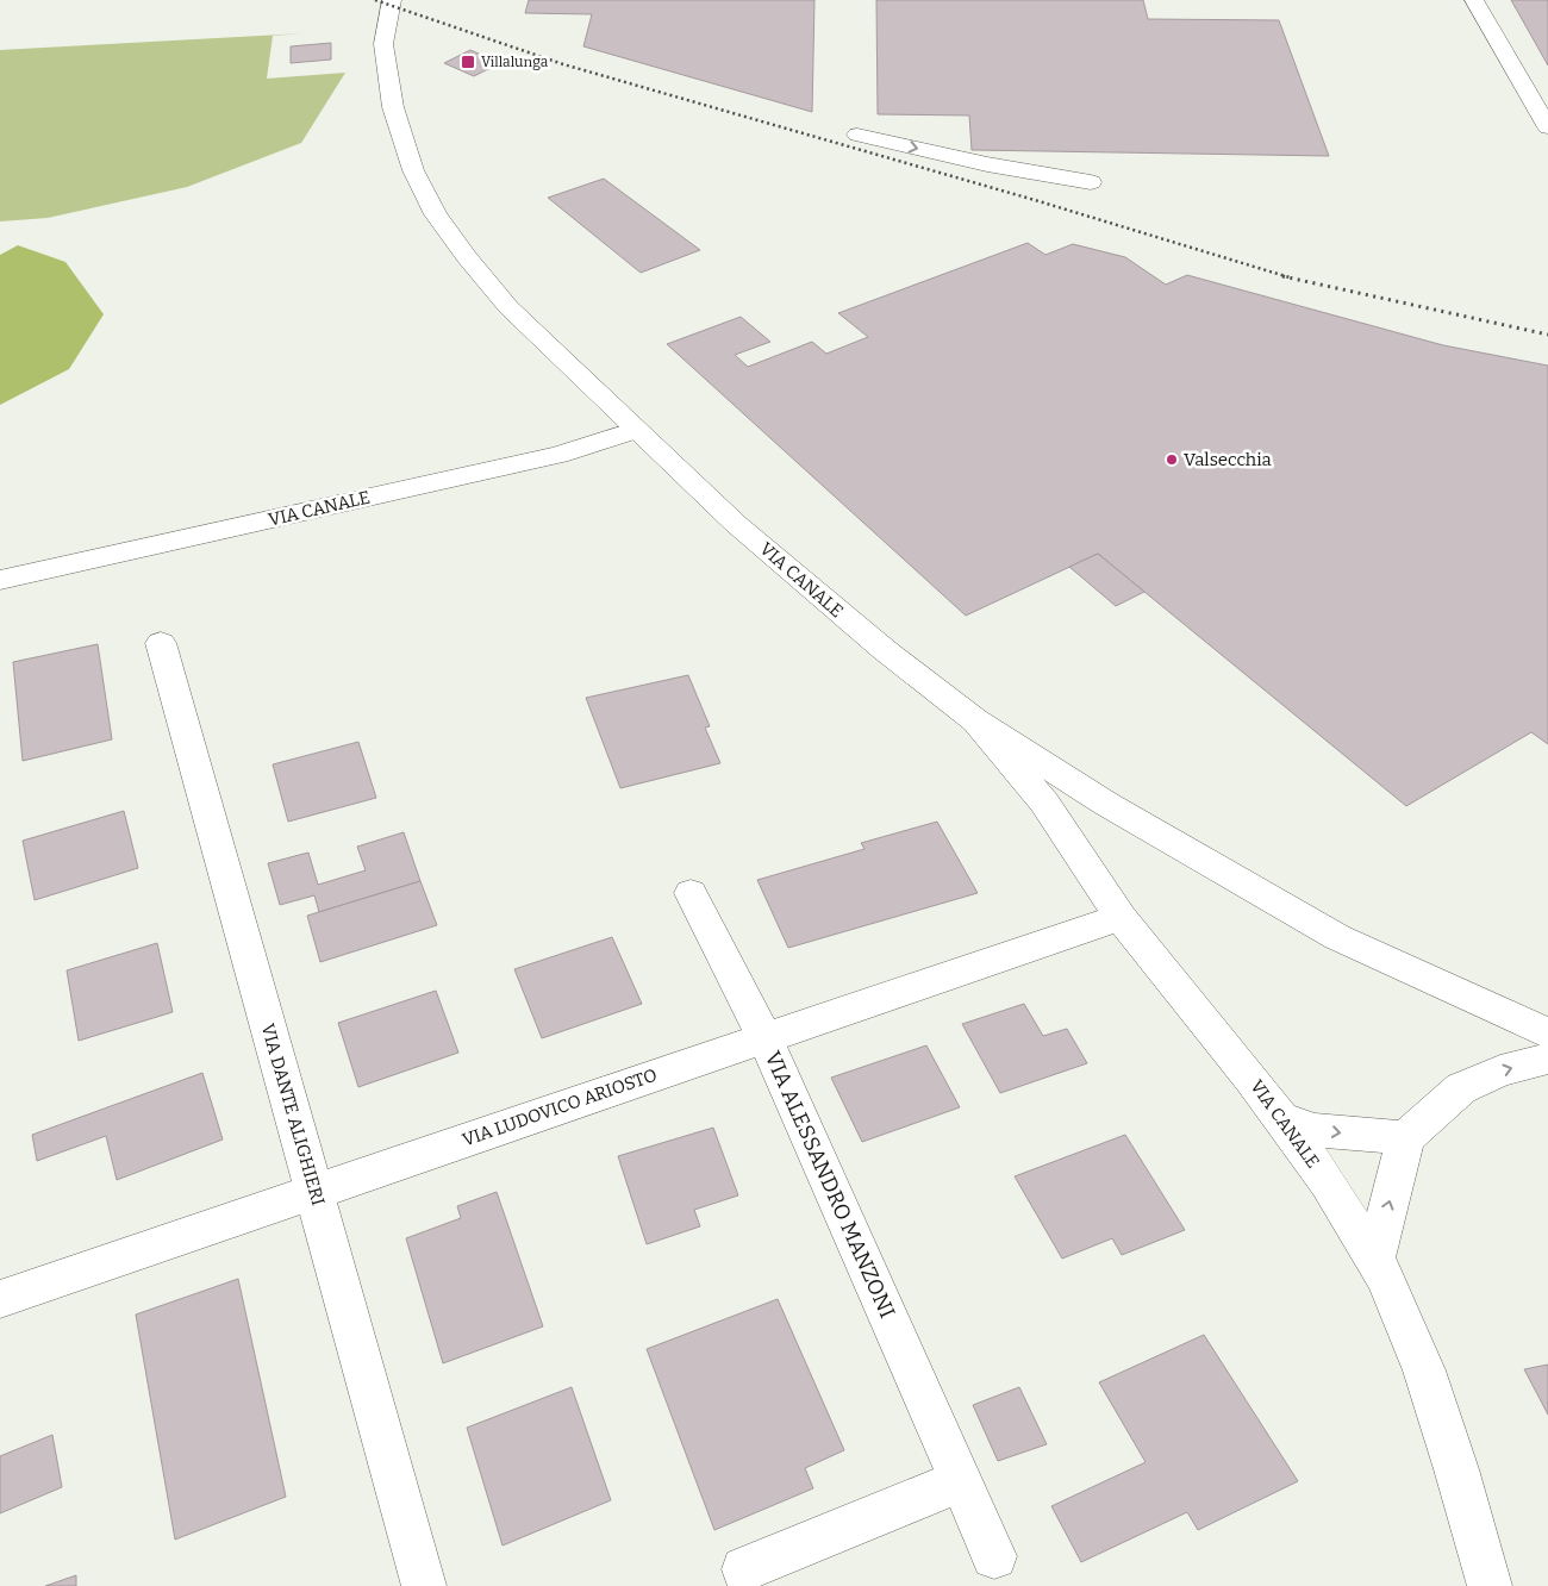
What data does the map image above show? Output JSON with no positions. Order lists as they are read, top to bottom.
{
  "streets": {
    "street": [
      "VIA CANALE",
      "VIA LUDOVICO ARIOSTO",
      "VIA DANTE ALIGHIERI",
      "VIA ALESSANDRO MANZONI"
    ]
  },
  "crossings": [
    ["VIA CANALE", "VIA LUDOVICO ARIOSTO"],
    ["VIA LUDOVICO ARIOSTO", "VIA DANTE ALIGHIERI"],
    ["VIA LUDOVICO ARIOSTO", "VIA ALESSANDRO MANZONI"]
  ],
  "places": {
    "transit": ["Villalunga"],
    "other": ["Valsecchia"]
  }
}
